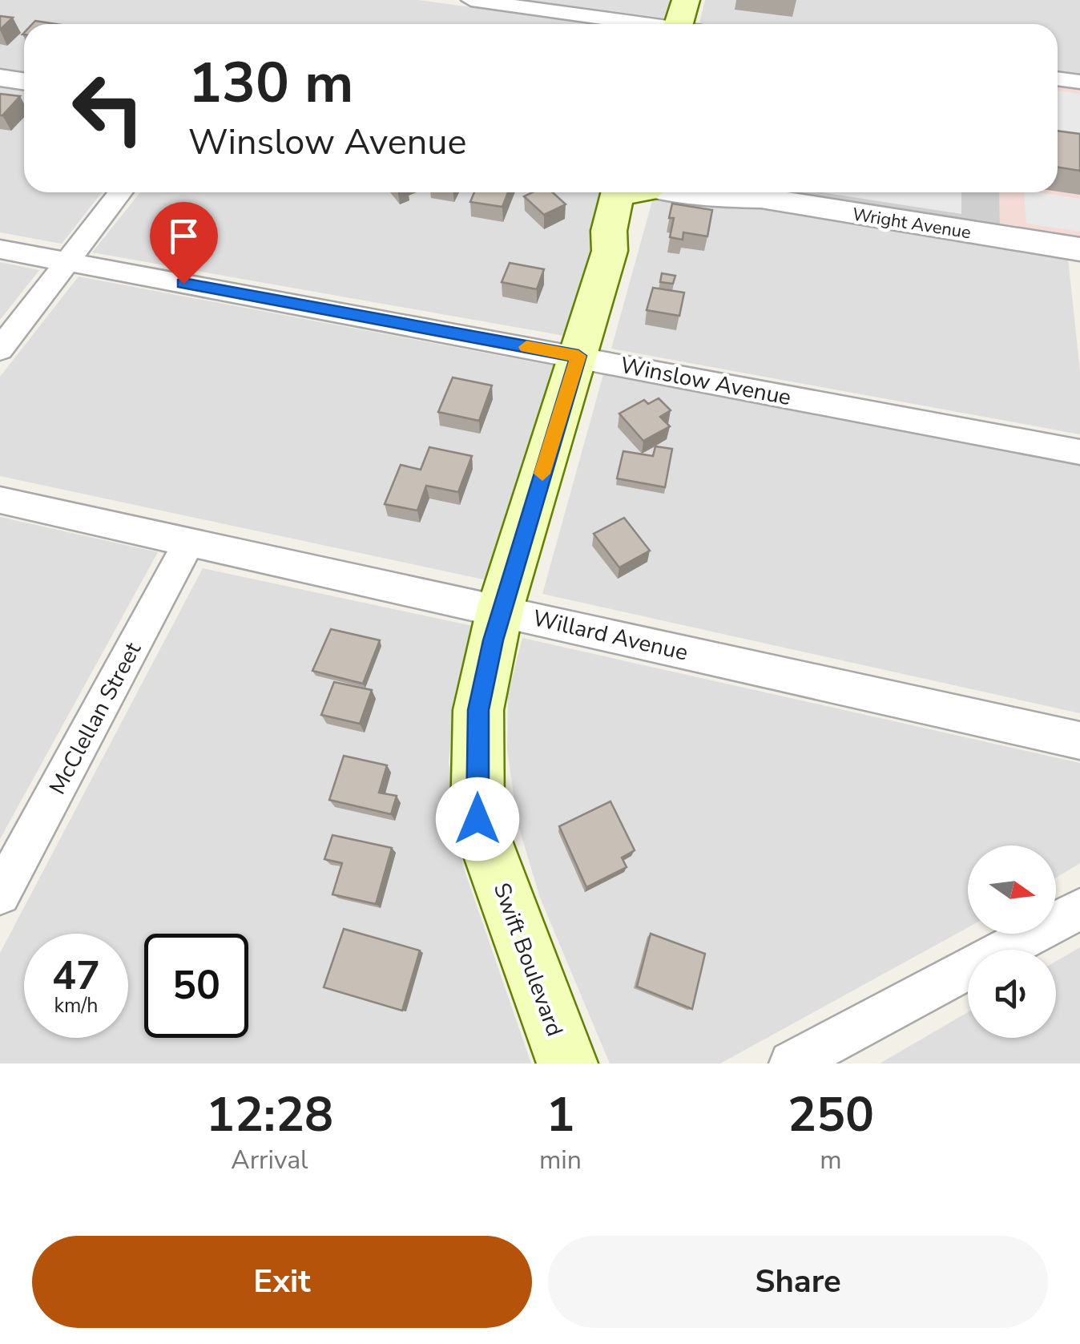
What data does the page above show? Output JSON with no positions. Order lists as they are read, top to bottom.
{
  "streets": {
    "main road": ["Swift Boulevard"],
    "street": [
      "Wright Avenue",
      "Winslow Avenue",
      "Willard Avenue",
      "McClellan Street"
    ]
  },
  "crossings": [
    ["Winslow Avenue", "Swift Boulevard"],
    ["Willard Avenue", "McClellan Street"],
    ["Willard Avenue", "Swift Boulevard"]
  ],
  "north": "right",
  "page": {
    "turn": ["130 m", "Winslow Avenue"],
    "speed": "47 km/h",
    "limit": "50",
    "eta": [
      "12:28",
      "Arrival",
      "1",
      "min",
      "250",
      "m"
    ],
    "buttons": ["Exit", "Share"]
  }
}
